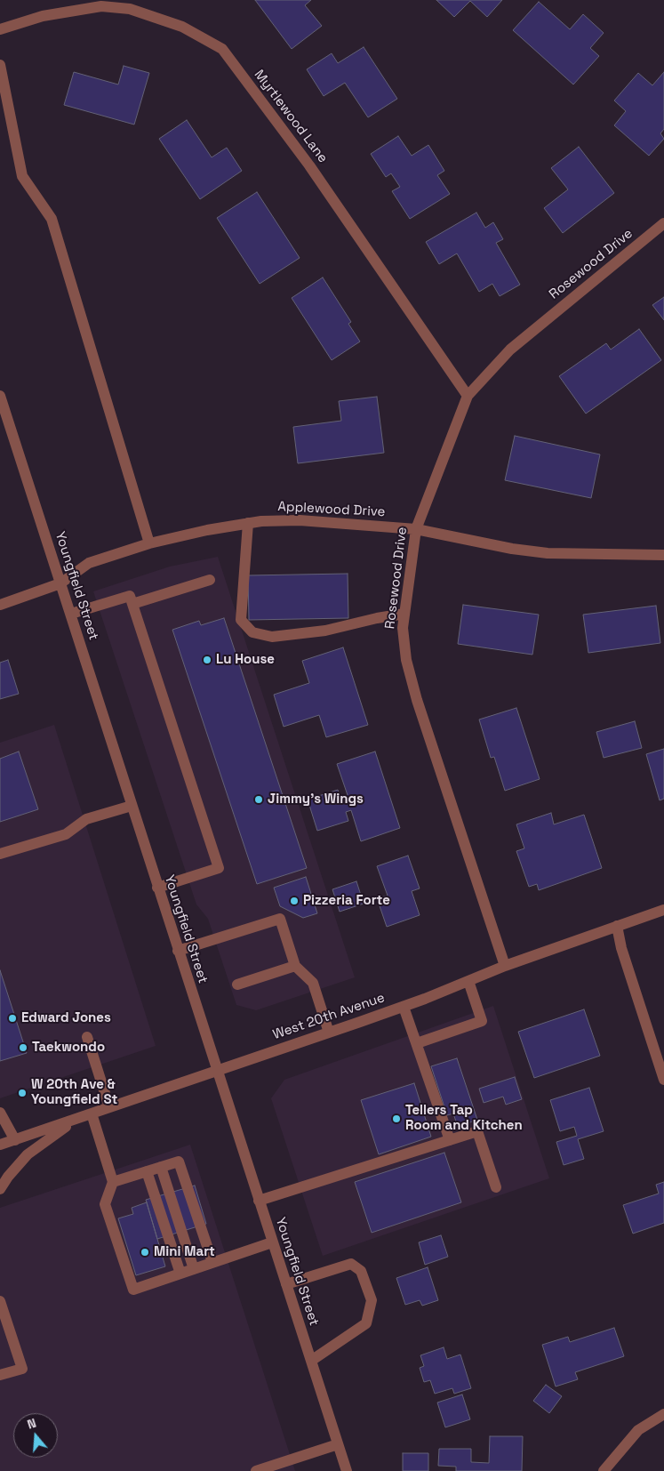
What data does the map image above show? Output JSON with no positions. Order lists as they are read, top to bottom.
{
  "streets": {
    "street": [
      "Myrtlewood Lane",
      "Rosewood Drive",
      "Applewood Drive",
      "Youngfield Street",
      "West 20th Avenue"
    ]
  },
  "crossings": [
    ["Myrtlewood Lane", "Rosewood Drive"],
    ["Rosewood Drive", "Applewood Drive"],
    ["Rosewood Drive", "West 20th Avenue"],
    ["Applewood Drive", "Youngfield Street"],
    ["Youngfield Street", "West 20th Avenue"]
  ],
  "places": [
    "Lu House",
    "Jimmy's Wings",
    "Pizzeria Forte",
    "Edward Jones",
    "Taekwondo",
    "W 20th Ave & Youngfield St",
    "Tellers Tap Room and Kitchen",
    "Mini Mart"
  ],
  "north": "top"
}
